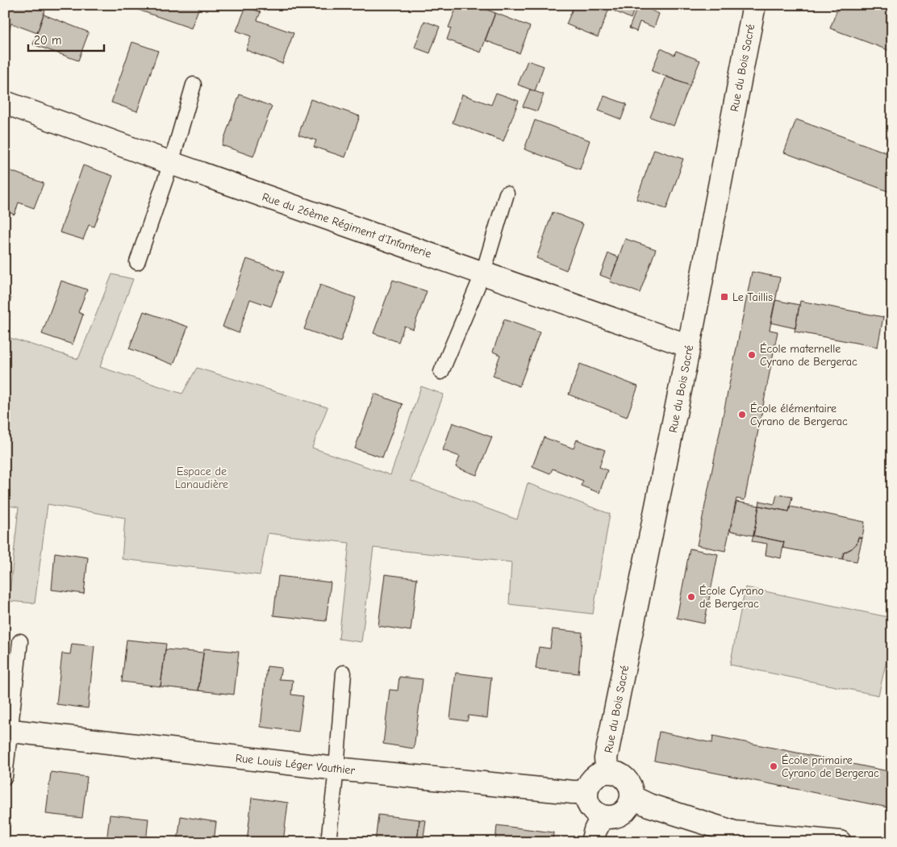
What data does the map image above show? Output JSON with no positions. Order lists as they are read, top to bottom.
{
  "streets": {
    "street": ["Rue du Bois Sacré", "Rue du 26ème Régiment d'Infanterie", "Rue Louis Léger Vauthier"]
  },
  "crossings": [
    ["Rue du Bois Sacré", "Rue du 26ème Régiment d'Infanterie"],
    ["Rue du Bois Sacré", "Rue Louis Léger Vauthier"]
  ],
  "parks": ["Espace de Lanaudière"],
  "places": {
    "transit": ["Le Taillis"],
    "other": [
      "École maternelle Cyrano de Bergerac",
      "École élémentaire Cyrano de Bergerac",
      "École Cyrano de Bergerac",
      "École primaire Cyrano de Bergerac"
    ]
  },
  "scale_bar": "20 m"
}
